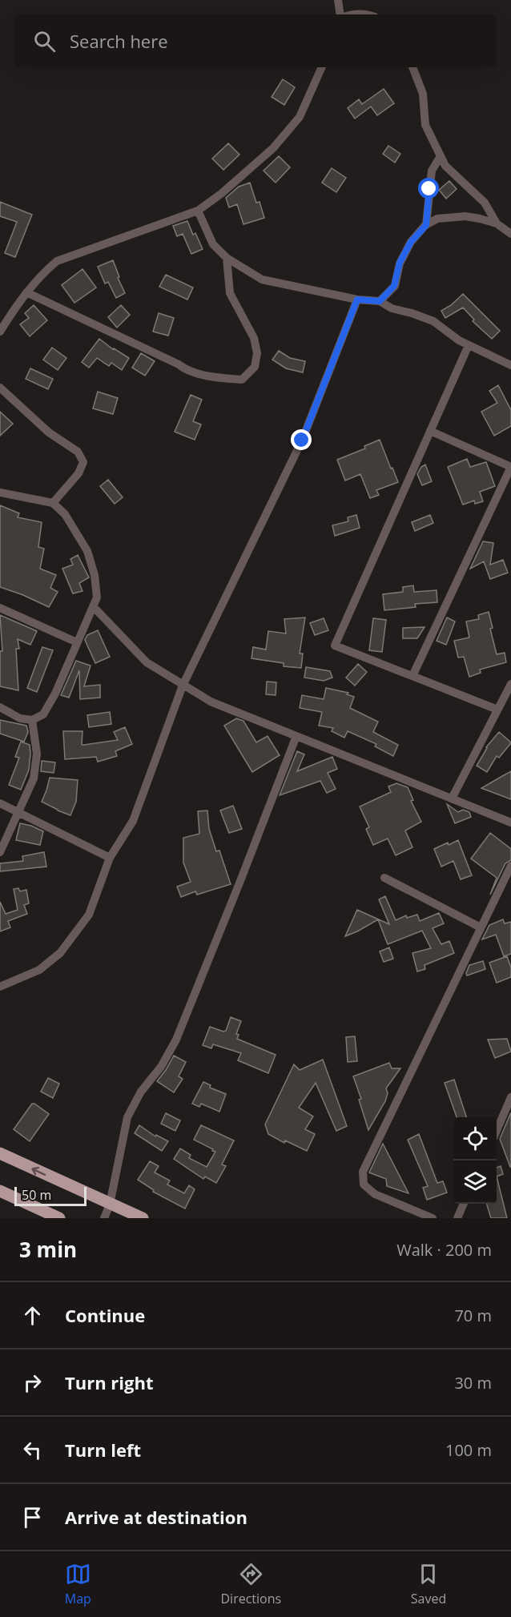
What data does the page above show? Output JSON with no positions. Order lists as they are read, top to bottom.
{
  "scale_bar": "50 m",
  "page": {
    "search": "Search here",
    "scale": "50 m",
    "heading": ["3 min", "Walk · 200 m"],
    "list": [
      ["Continue", "70 m"],
      ["Turn right", "30 m"],
      ["Turn left", "100 m"],
      "Arrive at destination"
    ],
    "nav": ["Map", "Directions", "Saved"]
  }
}
